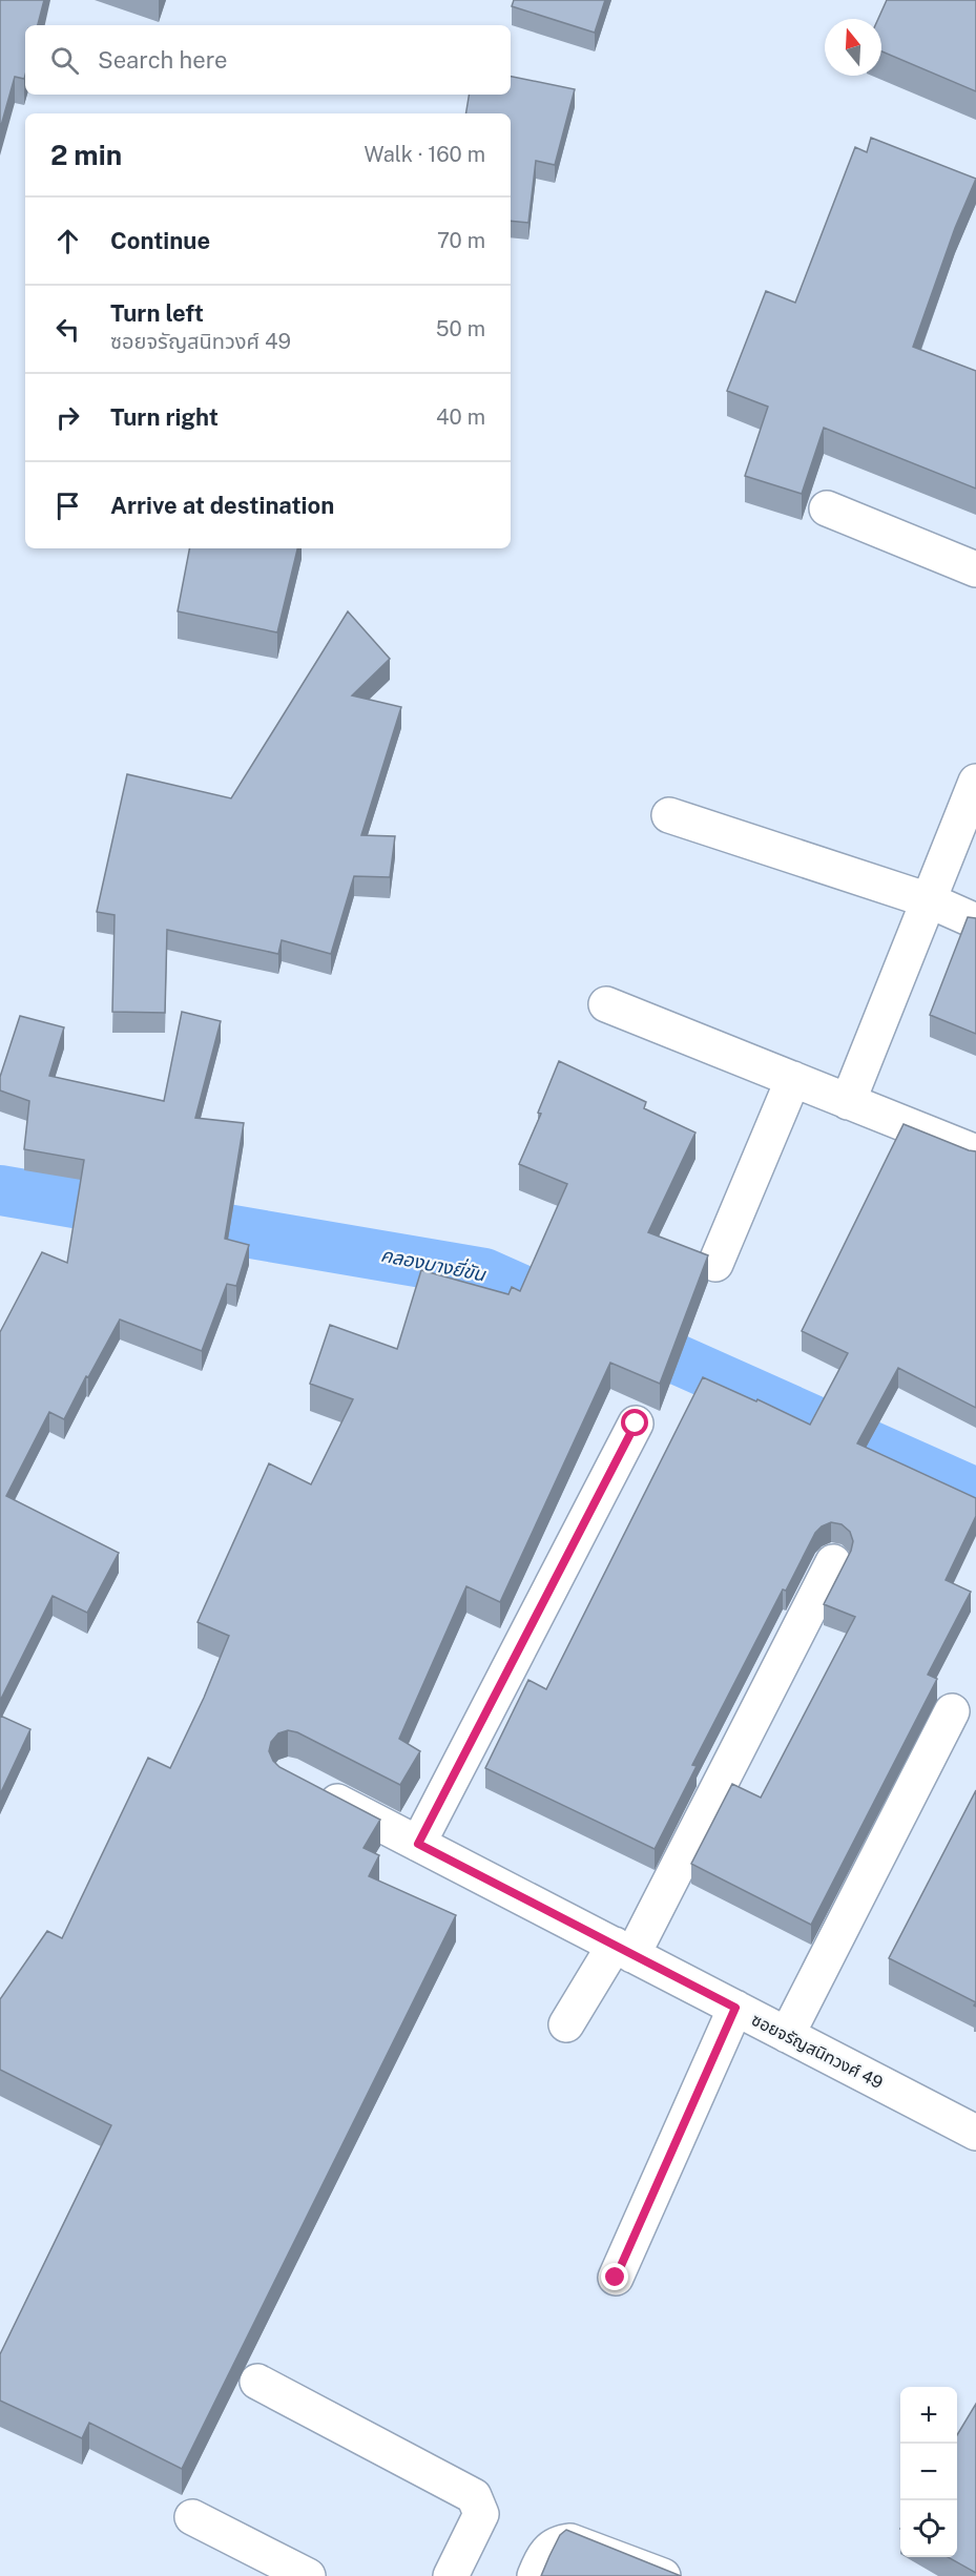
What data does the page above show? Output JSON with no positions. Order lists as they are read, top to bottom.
{
  "streets": {
    "street": ["ซอยจรัญสนิทวงศ์ 49"]
  },
  "water": ["คลองบางยี่ขัน"],
  "north": "top",
  "page": {
    "search": "Search here",
    "heading": ["2 min", "Walk · 160 m"],
    "list": [
      ["Continue", "70 m"],
      ["Turn left", "ซอยจรัญสนิทวงศ์ 49", "50 m"],
      ["Turn right", "40 m"],
      "Arrive at destination"
    ],
    "map_buttons": ["+", "−"]
  }
}
